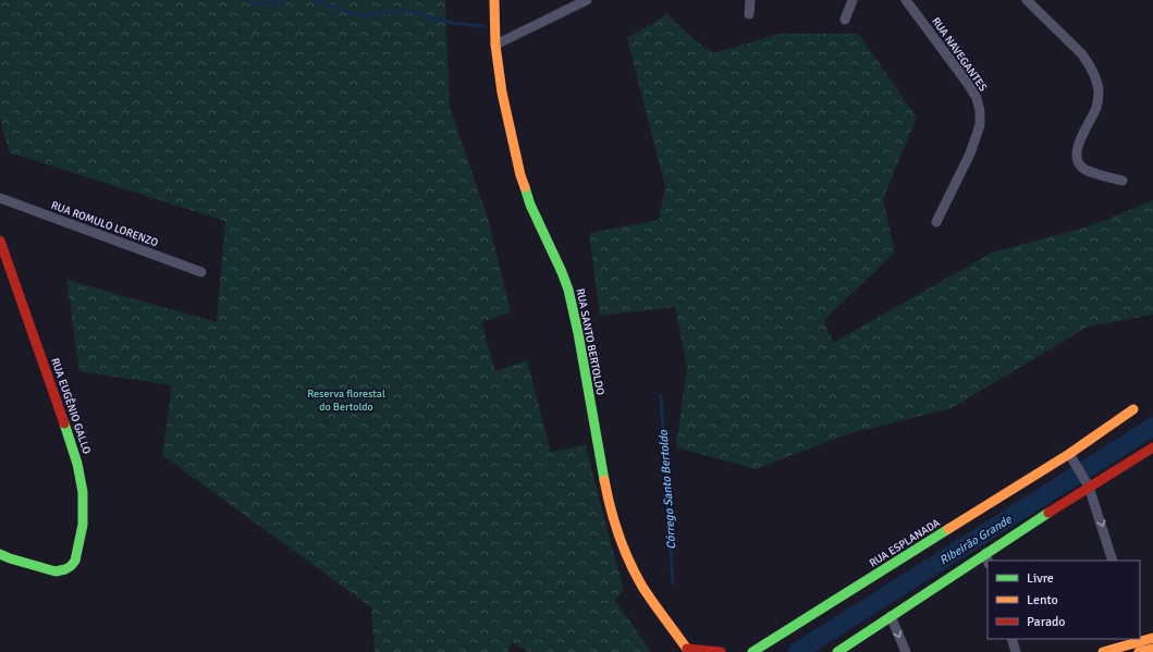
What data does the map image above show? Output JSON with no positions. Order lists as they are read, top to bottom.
{
  "streets": {
    "street": [
      "RUA NAVEGANTES",
      "RUA ROMULO LORENZO",
      "RUA SANTO BERTOLDO",
      "RUA EUGÊNIO GALLO",
      "RUA ESPLANADA"
    ]
  },
  "water": ["Córrego Santo Bertoldo", "Ribeirão Grande"],
  "parks": ["Reserva florestal do Bertoldo"],
  "legend": ["Livre", "Lento", "Parado"]
}
